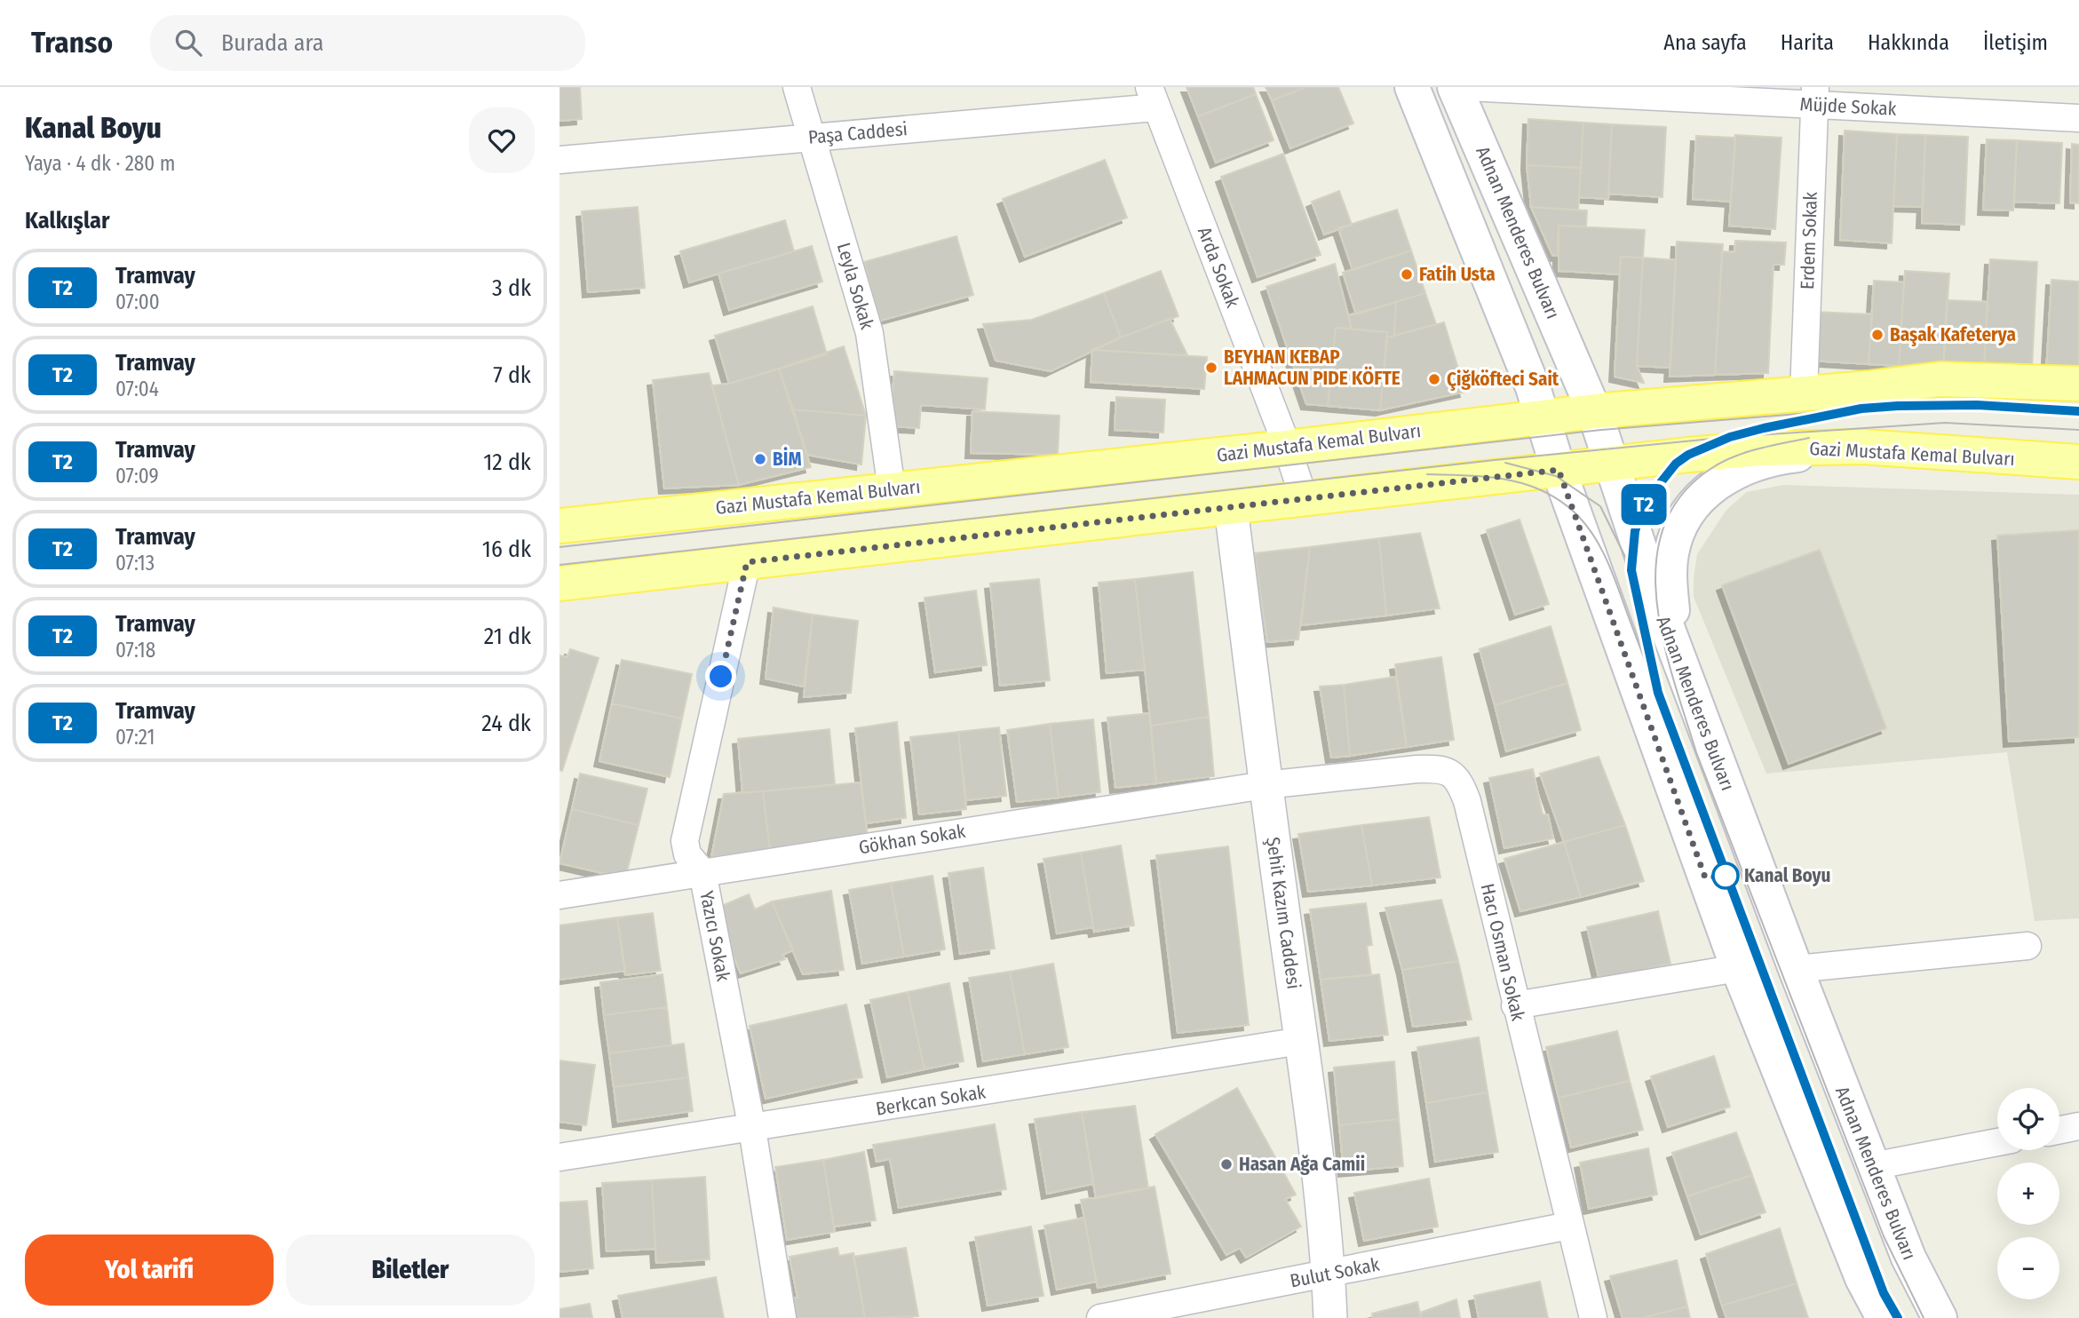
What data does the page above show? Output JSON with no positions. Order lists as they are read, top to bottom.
{
  "streets": {
    "main road": ["Adnan Menderes Bulvarı", "Gazi Mustafa Kemal Bulvarı"],
    "street": [
      "Müjde Sokak",
      "Paşa Caddesi",
      "Erdem Sokak",
      "Arda Sokak",
      "Leyla Sokak",
      "Gökhan Sokak",
      "Şehit Kazım Caddesi",
      "Yazıcı Sokak",
      "Hacı Osman Sokak",
      "Berkcan Sokak",
      "Bulut Sokak"
    ]
  },
  "crossings": [
    ["Müjde Sokak", "Erdem Sokak"],
    ["Paşa Caddesi", "Arda Sokak"],
    ["Paşa Caddesi", "Leyla Sokak"],
    ["Adnan Menderes Bulvarı", "Gazi Mustafa Kemal Bulvarı"],
    ["Erdem Sokak", "Gazi Mustafa Kemal Bulvarı"],
    ["Arda Sokak", "Gazi Mustafa Kemal Bulvarı"],
    ["Leyla Sokak", "Gazi Mustafa Kemal Bulvarı"],
    ["Gazi Mustafa Kemal Bulvarı", "Şehit Kazım Caddesi"],
    ["Gazi Mustafa Kemal Bulvarı", "Yazıcı Sokak"],
    ["Gökhan Sokak", "Şehit Kazım Caddesi"],
    ["Gökhan Sokak", "Yazıcı Sokak"],
    ["Gökhan Sokak", "Hacı Osman Sokak"],
    ["Şehit Kazım Caddesi", "Hacı Osman Sokak"],
    ["Şehit Kazım Caddesi", "Berkcan Sokak"],
    ["Şehit Kazım Caddesi", "Bulut Sokak"],
    ["Yazıcı Sokak", "Berkcan Sokak"],
    ["Hacı Osman Sokak", "Bulut Sokak"]
  ],
  "places": [
    "Fatih Usta",
    "Başak Kafeterya",
    "BEYHAN KEBAP LAHMACUN PIDE KÖFTE",
    "Çiğköfteci Sait",
    "BİM",
    "Kanal Boyu",
    "Hasan Ağa Camii"
  ],
  "lines": ["tram line T2"],
  "page": {
    "header": "Transo",
    "search": "Burada ara",
    "nav": [
      "Ana sayfa",
      "Harita",
      "Hakkında",
      "İletişim"
    ],
    "heading": [
      ["Kanal Boyu", "Yaya · 4 dk · 280 m"],
      "Kalkışlar"
    ],
    "on_map": "T2",
    "list": [
      {
        "mark": "T2",
        "name": "Tramvay",
        "note": "07:00",
        "value": "3 dk"
      },
      {
        "mark": "T2",
        "name": "Tramvay",
        "note": "07:04",
        "value": "7 dk"
      },
      {
        "mark": "T2",
        "name": "Tramvay",
        "note": "07:09",
        "value": "12 dk"
      },
      {
        "mark": "T2",
        "name": "Tramvay",
        "note": "07:13",
        "value": "16 dk"
      },
      {
        "mark": "T2",
        "name": "Tramvay",
        "note": "07:18",
        "value": "21 dk"
      },
      {
        "mark": "T2",
        "name": "Tramvay",
        "note": "07:21",
        "value": "24 dk"
      }
    ],
    "map_buttons": ["+", "−"],
    "buttons": ["Yol tarifi", "Biletler"]
  }
}
